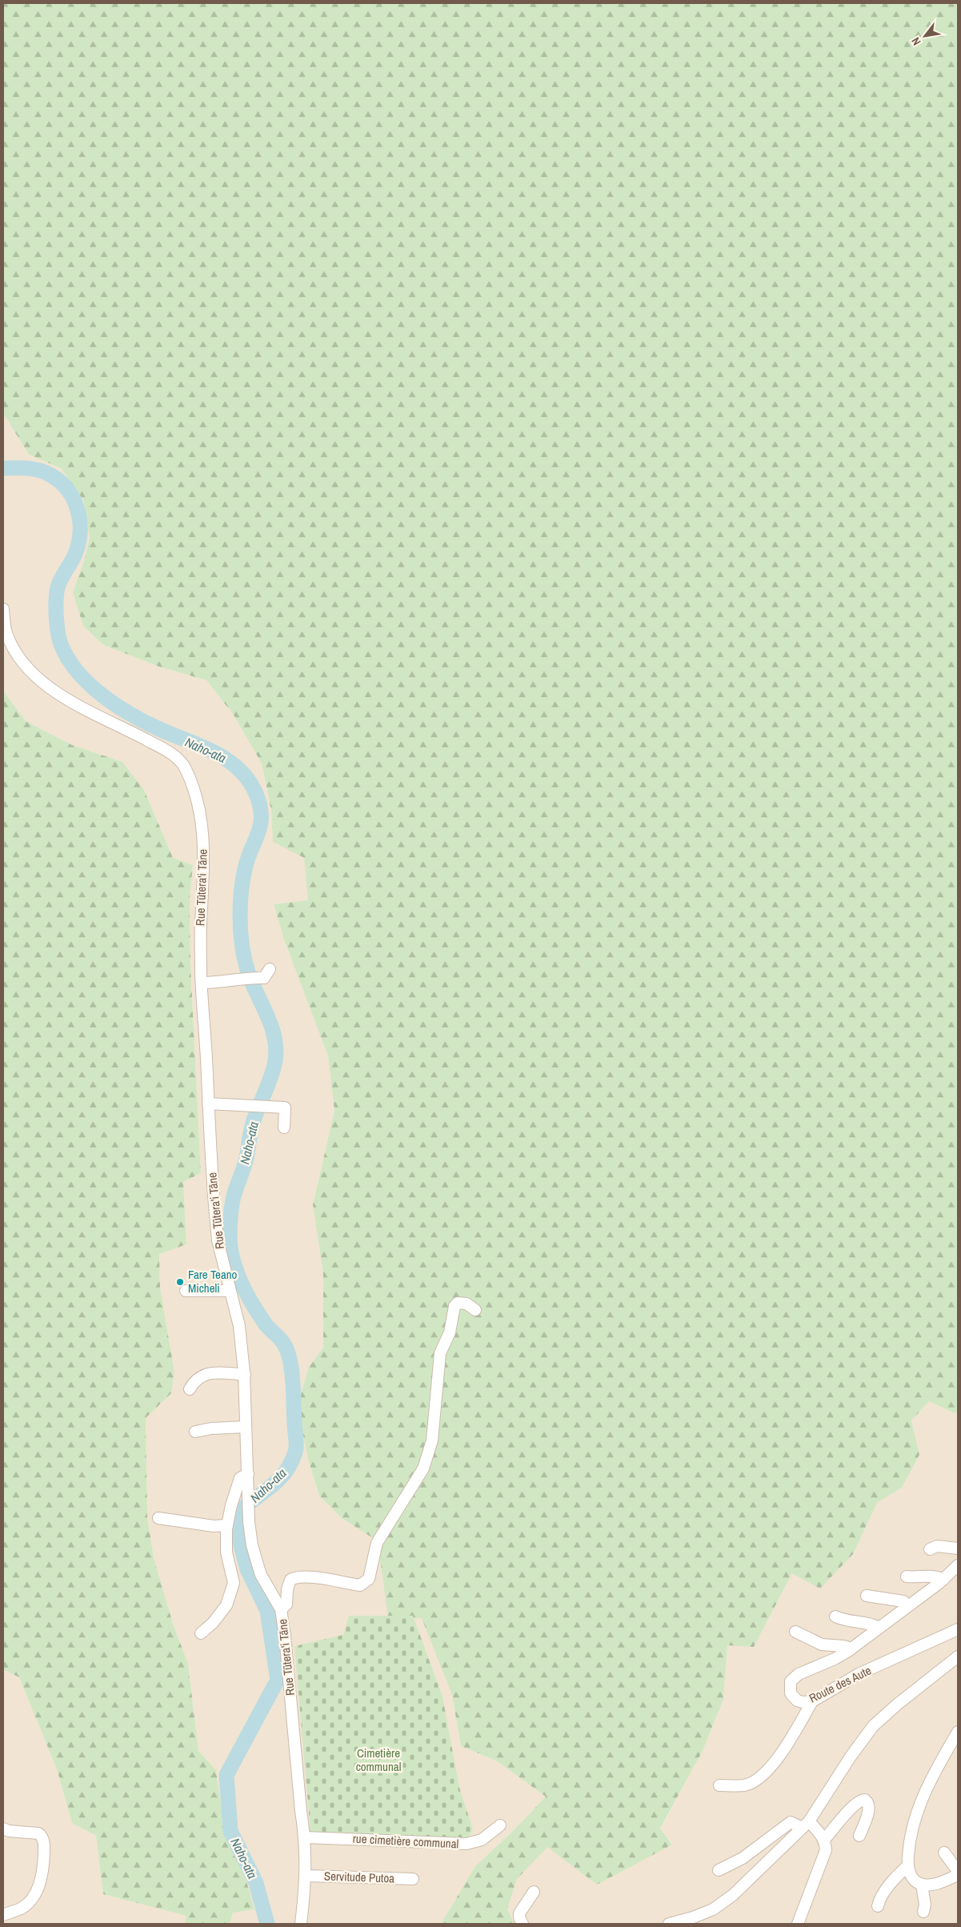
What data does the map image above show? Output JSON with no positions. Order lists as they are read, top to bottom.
{
  "streets": {
    "street": [
      "Rue Tūtera'i Tāne",
      "Route des Aute",
      "rue cimetière communal",
      "Servitude Putoa"
    ]
  },
  "crossings": [
    ["Rue Tūtera'i Tāne", "rue cimetière communal"],
    ["Rue Tūtera'i Tāne", "Servitude Putoa"]
  ],
  "water": ["Naho-ata"],
  "parks": ["Cimetière communal"],
  "places": ["Fare Teano Micheli"],
  "north": "bottom left"
}
